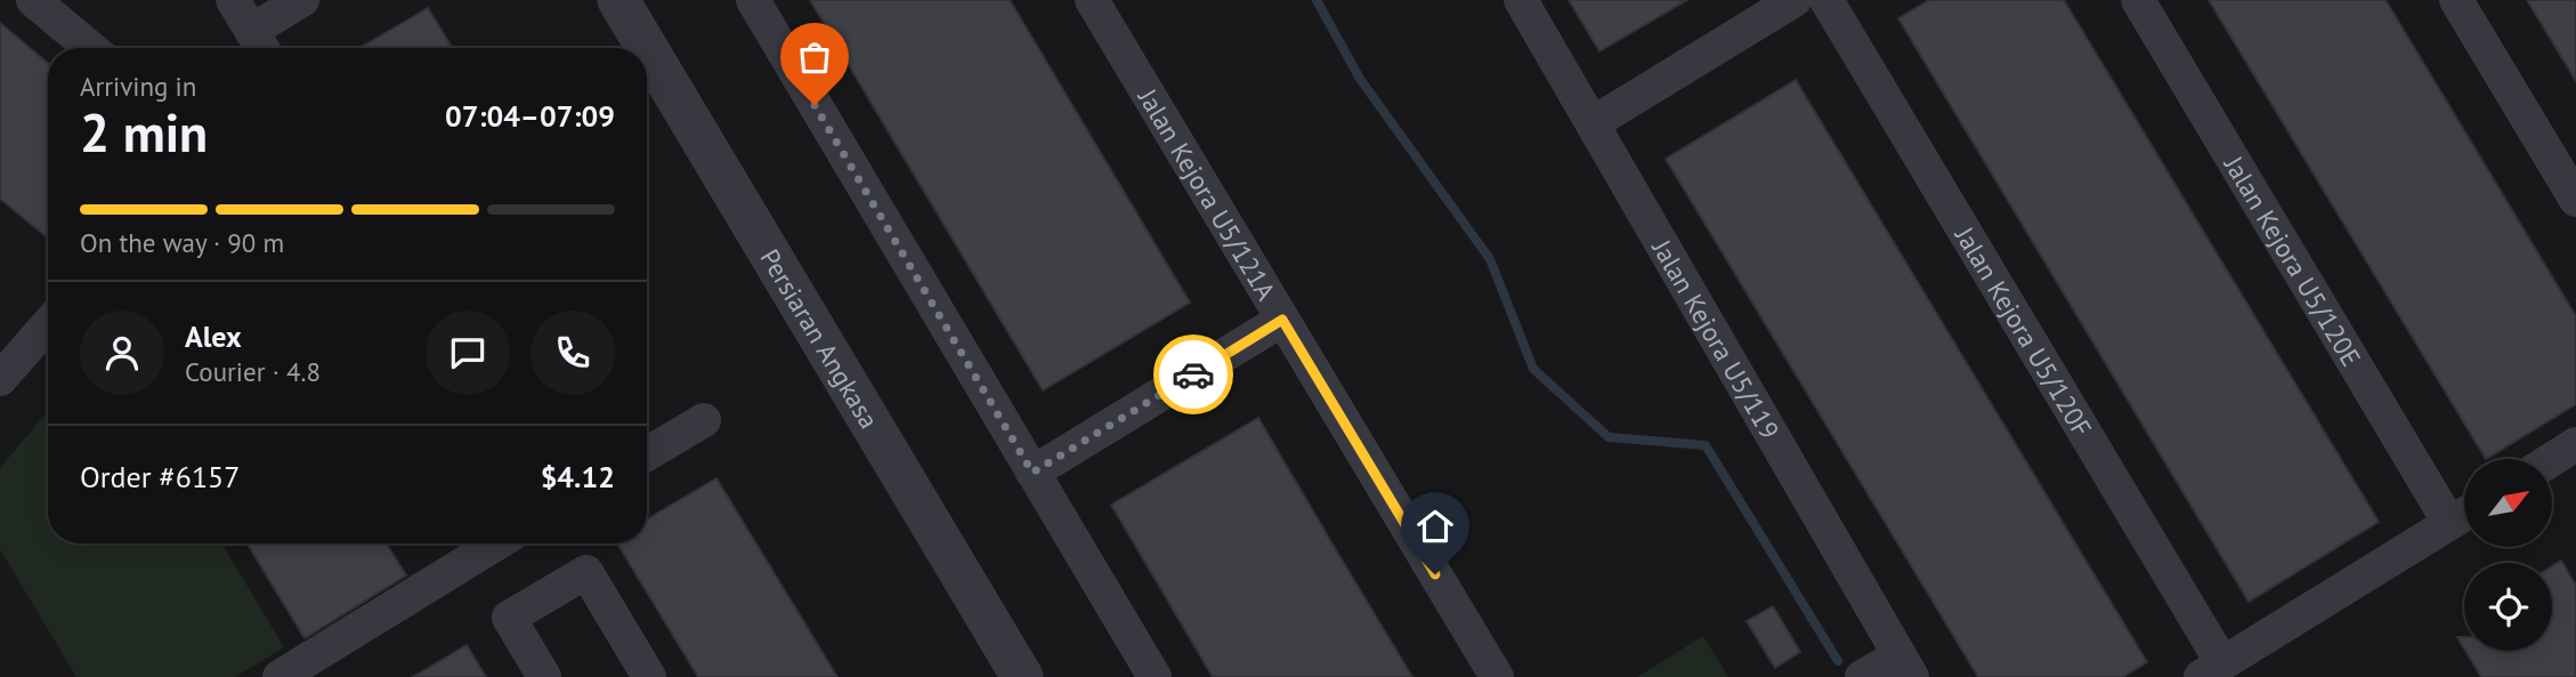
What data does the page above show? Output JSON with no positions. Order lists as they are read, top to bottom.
{
  "streets": {
    "street": [
      "Jalan Kejora U5/121A",
      "Jalan Kejora U5/120E",
      "Jalan Kejora U5/120F",
      "Persiaran Angkasa",
      "Jalan Kejora U5/119"
    ]
  },
  "north": "top right",
  "page": {
    "heading": ["2 min", "Arriving in", "07:04–07:09"],
    "panel": [
      "Alex",
      "Courier · 4.8",
      "Order #6157",
      "$4.12"
    ],
    "bar": "On the way · 90 m"
  }
}
